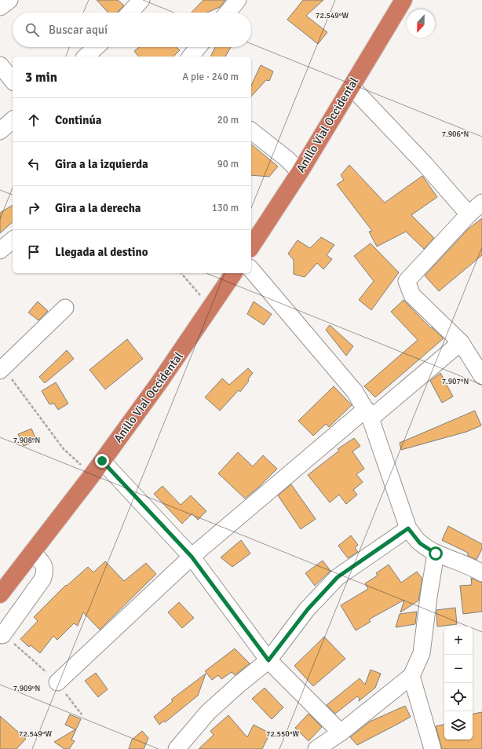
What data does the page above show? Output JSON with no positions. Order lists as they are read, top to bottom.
{
  "streets": {
    "highway": ["Anillo Vial Occidental"]
  },
  "north": "bottom",
  "page": {
    "search": "Buscar aquí",
    "heading": ["3 min", "A pie · 240 m"],
    "list": [
      ["Continúa", "20 m"],
      ["Gira a la izquierda", "90 m"],
      ["Gira a la derecha", "130 m"],
      "Llegada al destino"
    ],
    "map_buttons": ["+", "−"]
  },
  "coordinates": [
    "72.549°W",
    "7.906°N",
    "7.907°N",
    "7.908°N",
    "7.909°N",
    "72.550°W"
  ]
}
